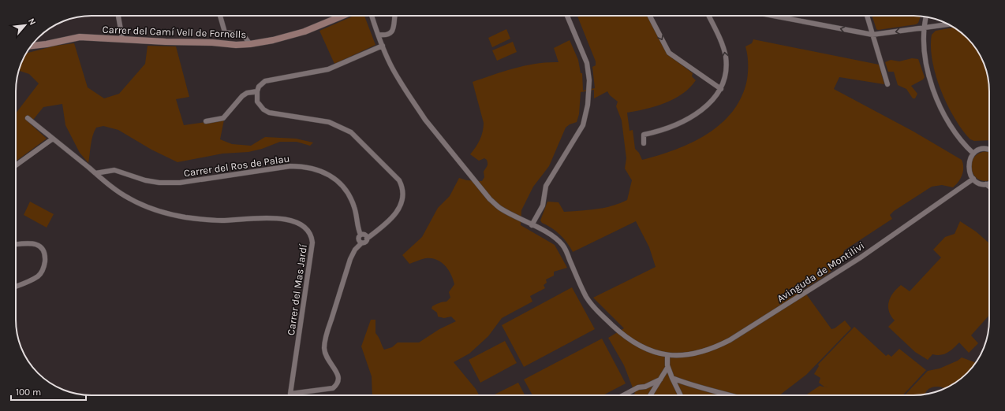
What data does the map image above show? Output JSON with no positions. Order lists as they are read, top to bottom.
{
  "streets": {
    "street": [
      "Carrer del Camí Vell de Fornells",
      "Carrer del Ros de Palau",
      "Avinguda de Montilivi",
      "Carrer del Mas Jardí"
    ]
  },
  "crossings": [
    ["Carrer del Ros de Palau", "Carrer del Mas Jardí"]
  ],
  "scale_bar": "100 m",
  "north": "top right"
}
